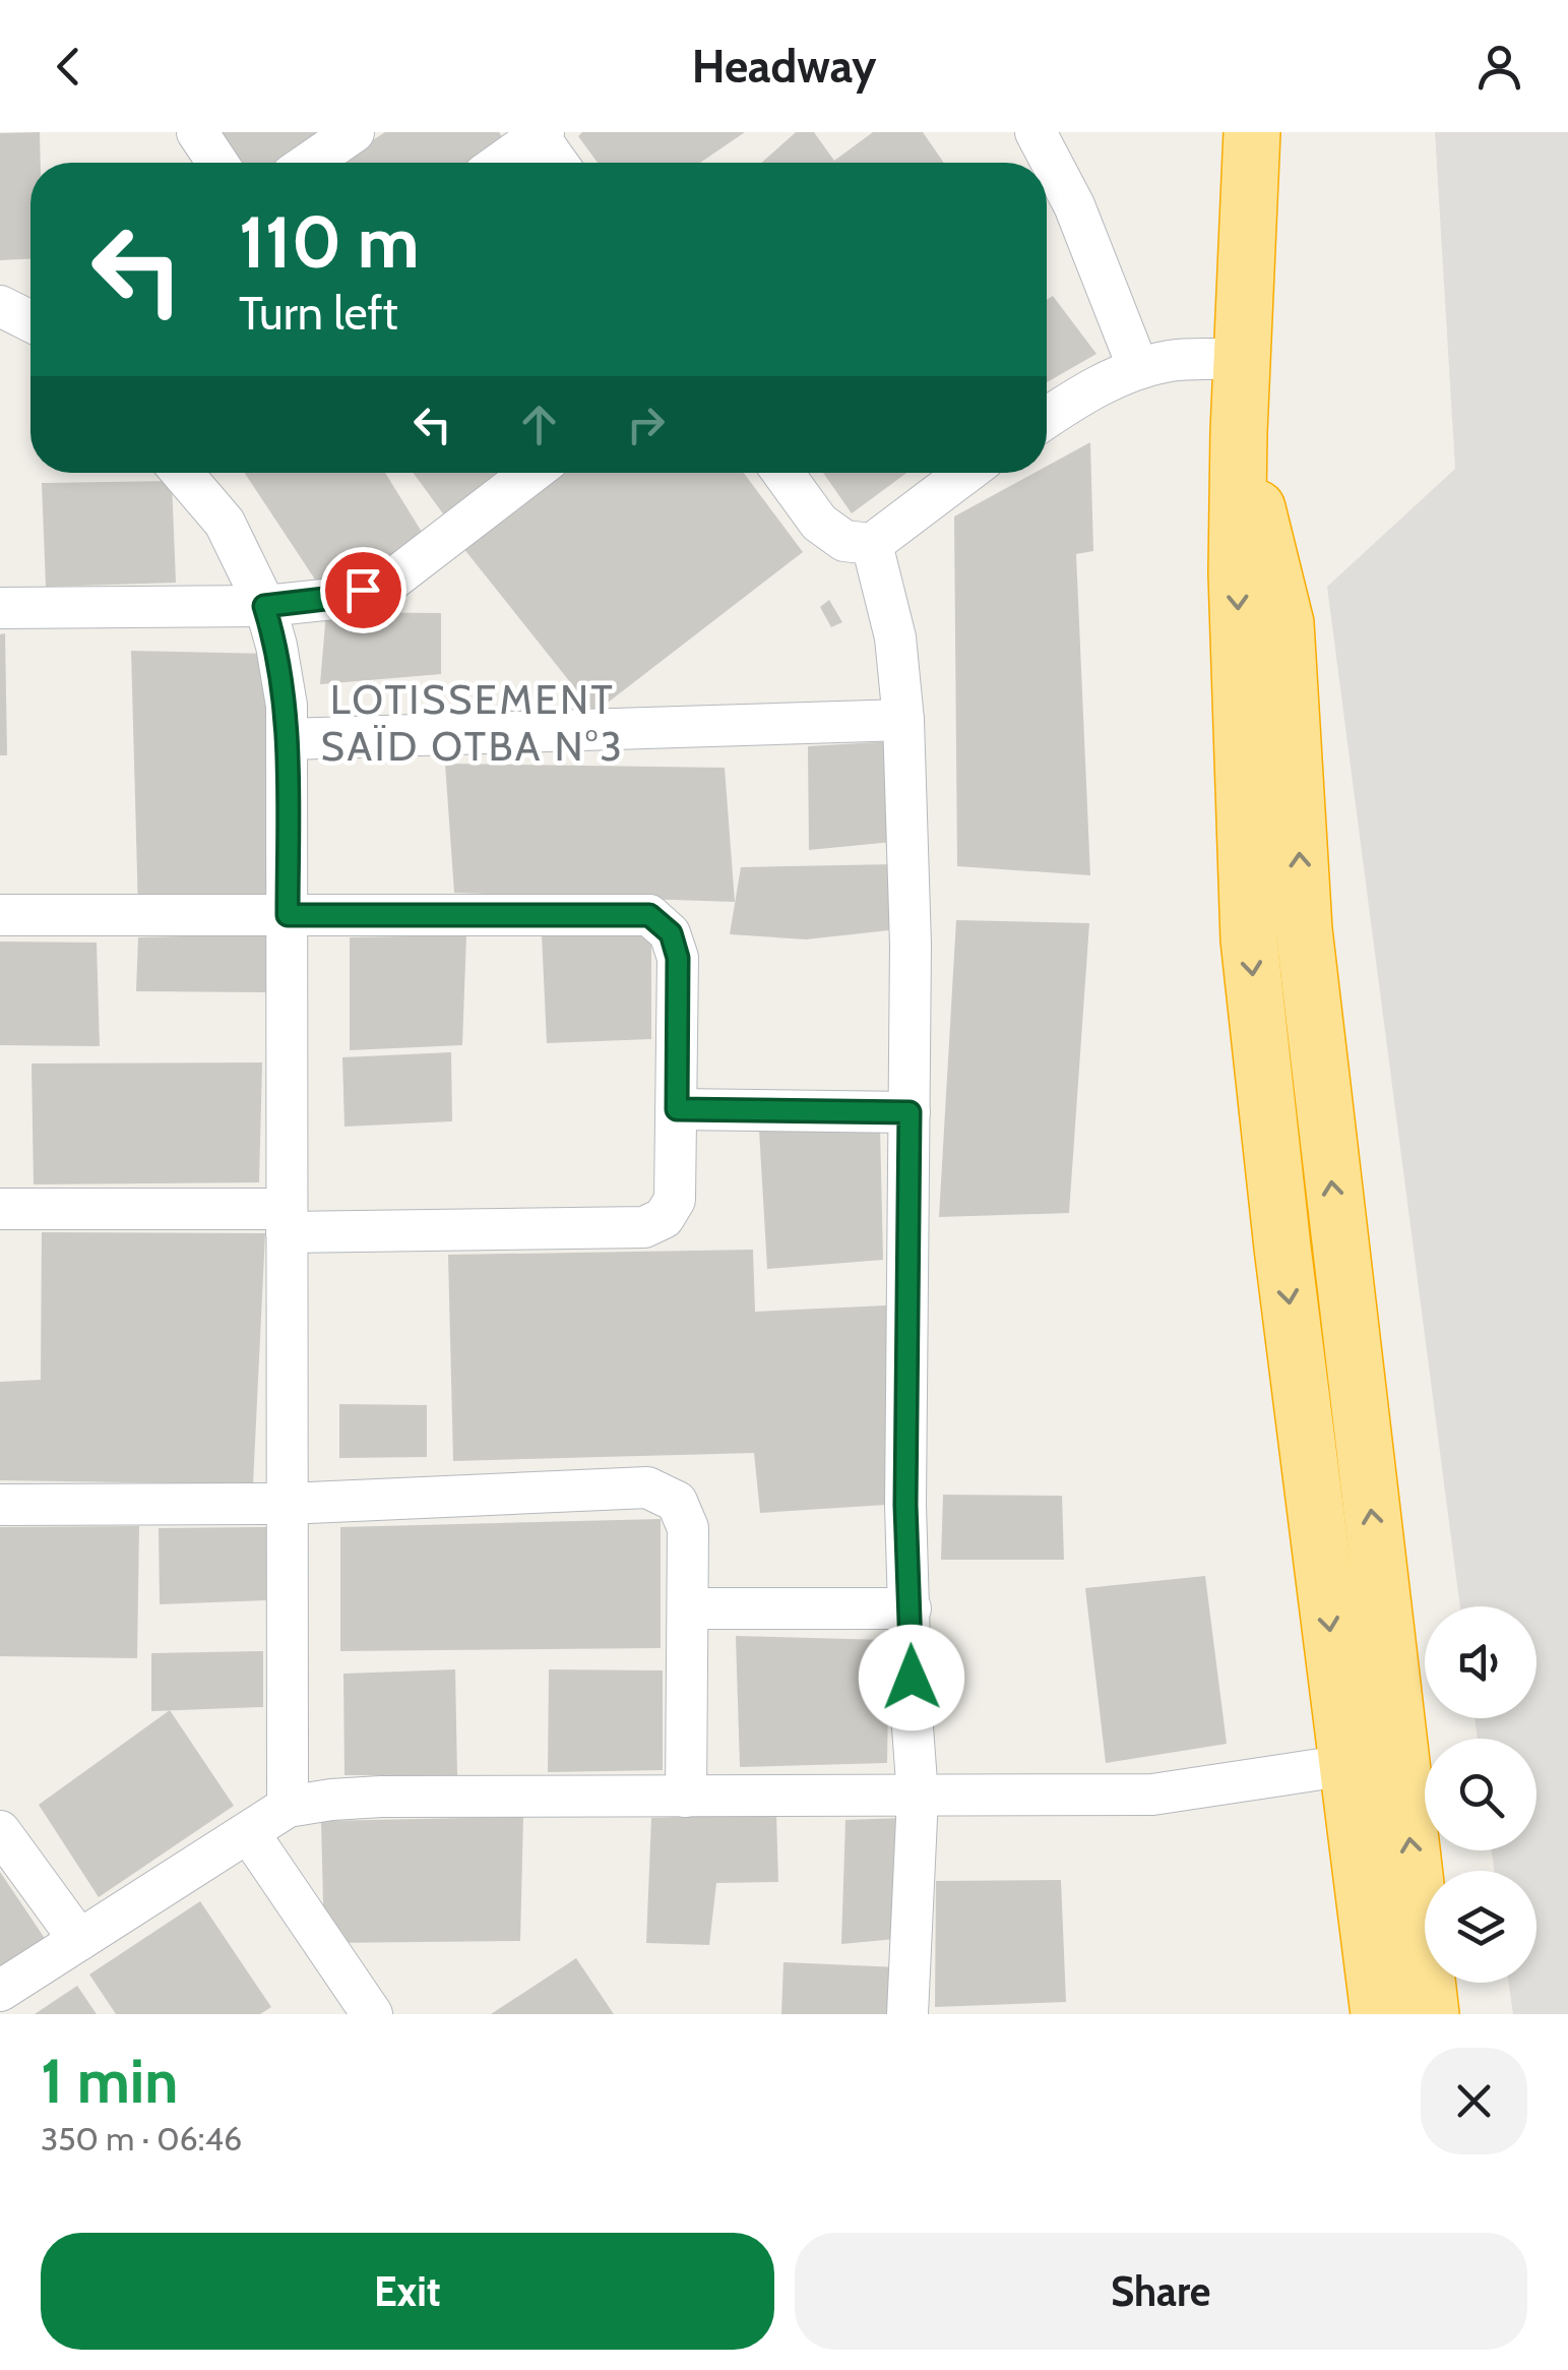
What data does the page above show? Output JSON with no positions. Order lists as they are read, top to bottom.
{
  "districts": ["LOTISSEMENT SAÏD OTBA N°3"],
  "page": {
    "header": "Headway",
    "turn": ["110 m", "Turn left"],
    "heading": ["1 min", "350 m · 06:46"],
    "buttons": ["Exit", "Share"]
  }
}
